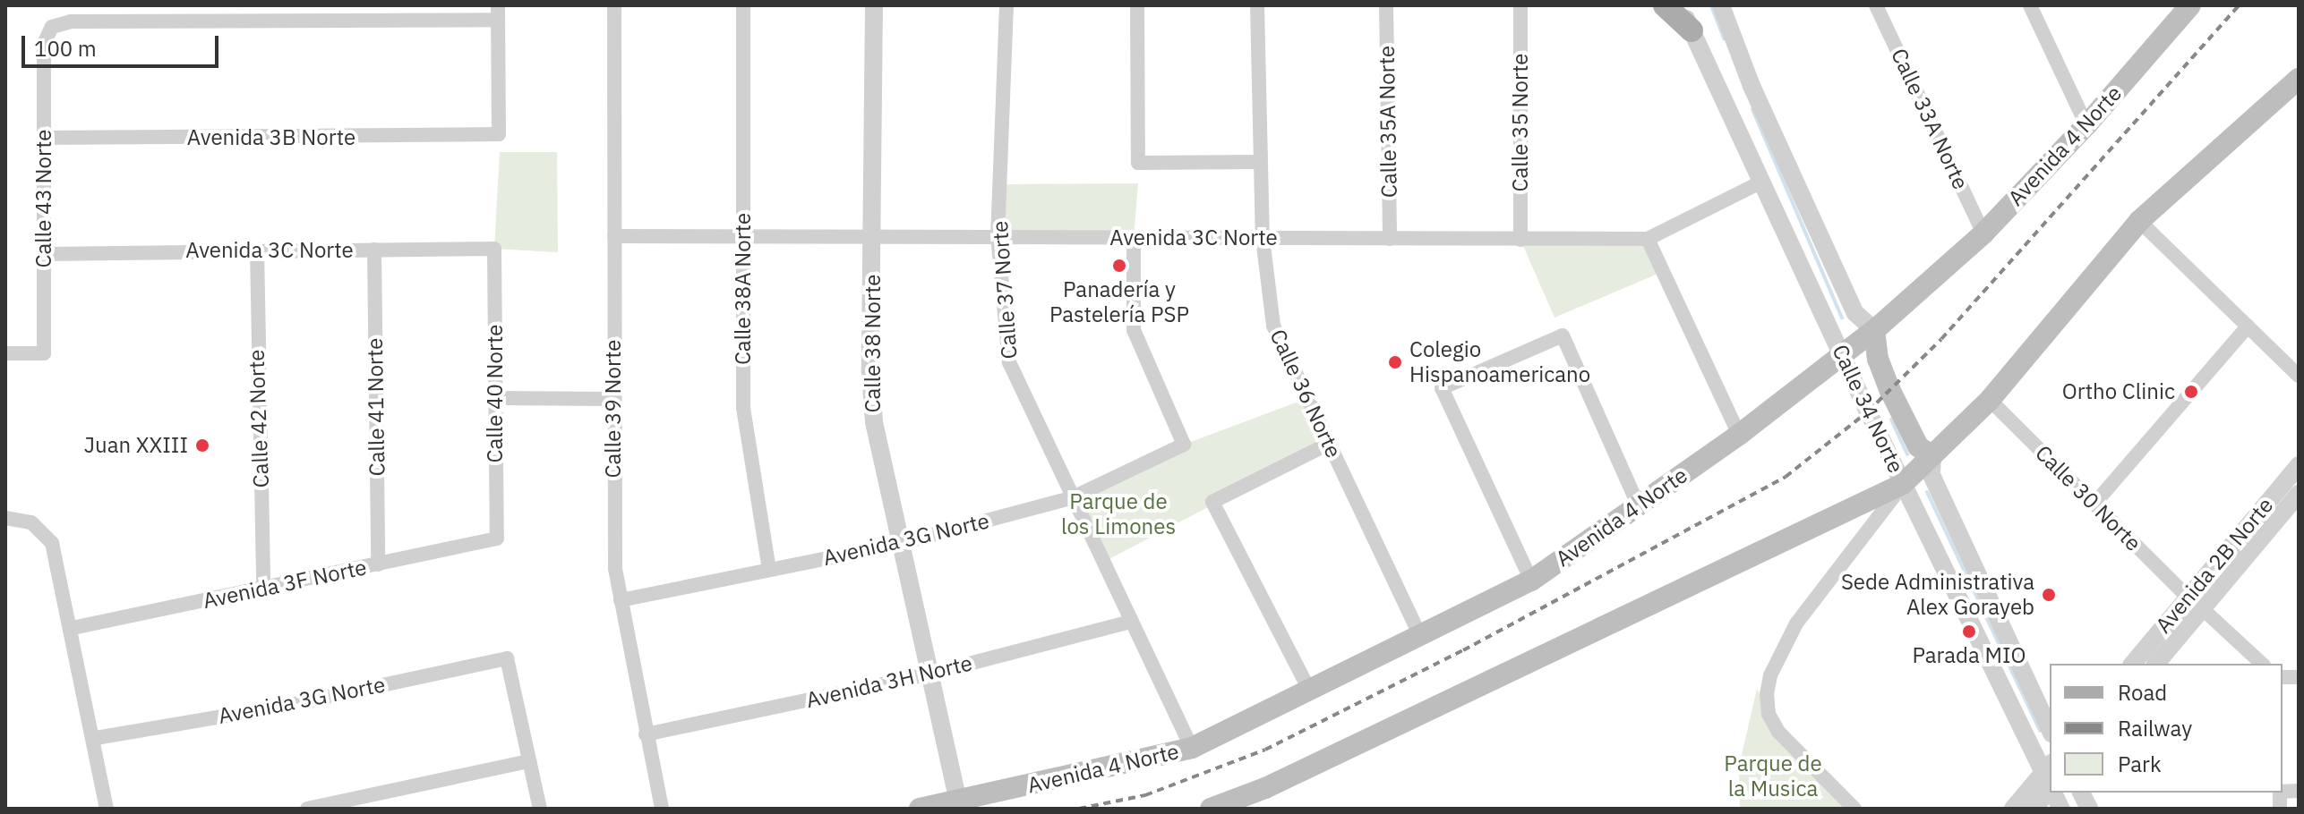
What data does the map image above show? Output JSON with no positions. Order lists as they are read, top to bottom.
{
  "streets": {
    "main road": ["Avenida 4 Norte"],
    "street": [
      "Calle 33A Norte",
      "Calle 35A Norte",
      "Calle 35 Norte",
      "Avenida 3B Norte",
      "Calle 43 Norte",
      "Avenida 3C Norte",
      "Calle 38A Norte",
      "Calle 37 Norte",
      "Calle 38 Norte",
      "Calle 40 Norte",
      "Calle 36 Norte",
      "Calle 41 Norte",
      "Calle 39 Norte",
      "Calle 34 Norte",
      "Calle 42 Norte",
      "Calle 30 Norte",
      "Avenida 3G Norte",
      "Avenida 2B Norte",
      "Avenida 3F Norte",
      "Avenida 3H Norte"
    ]
  },
  "crossings": [
    ["Calle 33A Norte", "Avenida 4 Norte"],
    ["Calle 35A Norte", "Avenida 3C Norte"],
    ["Calle 35 Norte", "Avenida 3C Norte"],
    ["Avenida 3B Norte", "Calle 43 Norte"],
    ["Avenida 4 Norte", "Calle 37 Norte"],
    ["Avenida 4 Norte", "Calle 38 Norte"],
    ["Avenida 4 Norte", "Calle 36 Norte"],
    ["Avenida 4 Norte", "Calle 34 Norte"],
    ["Calle 43 Norte", "Avenida 3C Norte"],
    ["Avenida 3C Norte", "Calle 38A Norte"],
    ["Avenida 3C Norte", "Calle 37 Norte"],
    ["Avenida 3C Norte", "Calle 38 Norte"],
    ["Avenida 3C Norte", "Calle 40 Norte"],
    ["Avenida 3C Norte", "Calle 36 Norte"],
    ["Avenida 3C Norte", "Calle 41 Norte"],
    ["Avenida 3C Norte", "Calle 39 Norte"],
    ["Avenida 3C Norte", "Calle 34 Norte"],
    ["Avenida 3C Norte", "Calle 42 Norte"],
    ["Avenida 3C Norte", "Avenida 3G Norte"],
    ["Calle 38A Norte", "Avenida 3G Norte"],
    ["Calle 37 Norte", "Avenida 3G Norte"],
    ["Calle 37 Norte", "Avenida 3H Norte"],
    ["Calle 38 Norte", "Avenida 3G Norte"],
    ["Calle 38 Norte", "Avenida 3H Norte"],
    ["Calle 40 Norte", "Avenida 3F Norte"],
    ["Calle 41 Norte", "Avenida 3F Norte"],
    ["Calle 39 Norte", "Avenida 3G Norte"],
    ["Calle 39 Norte", "Avenida 3H Norte"],
    ["Calle 42 Norte", "Avenida 3F Norte"],
    ["Calle 30 Norte", "Avenida 2B Norte"]
  ],
  "parks": ["Parque de los Limones", "Parque de la Musica"],
  "places": [
    "Panadería y Pastelería PSP",
    "Colegio Hispanoamericano",
    "Ortho Clinic",
    "Juan XXIII",
    "Sede Administrativa Alex Gorayeb",
    "Parada MIO"
  ],
  "legend": ["Road", "Railway", "Park"],
  "scale_bar": "100 m"
}
